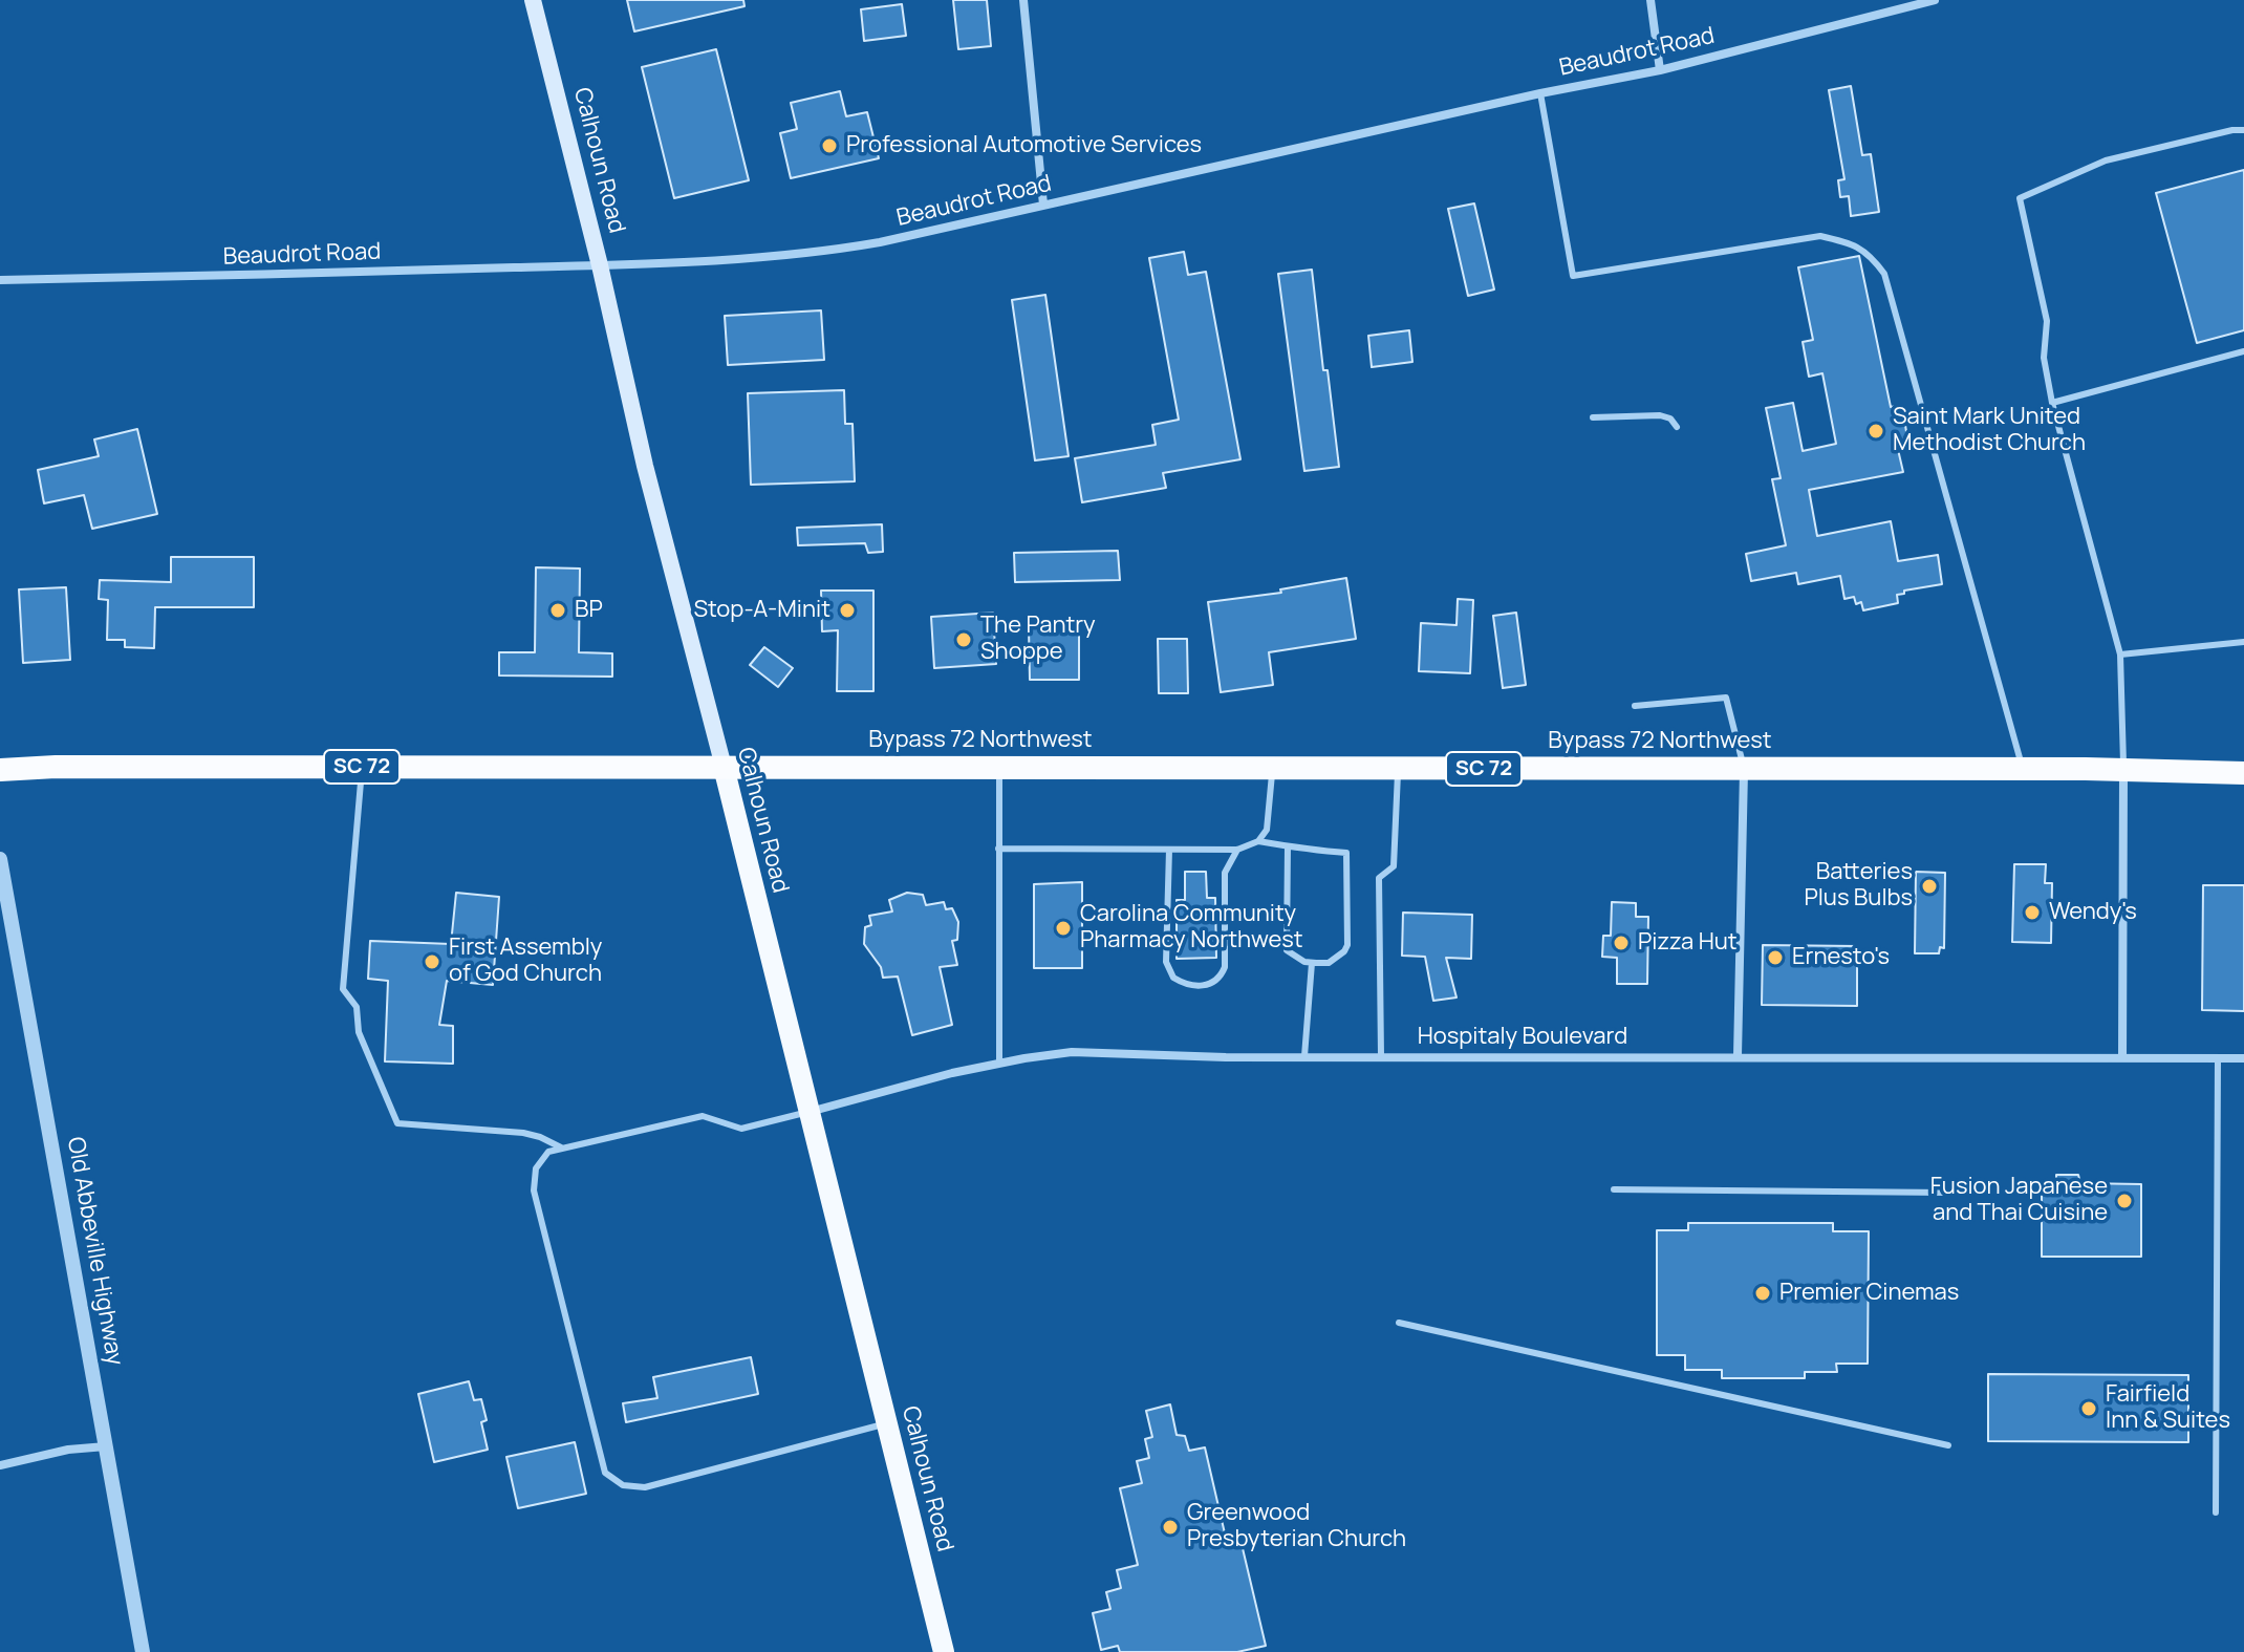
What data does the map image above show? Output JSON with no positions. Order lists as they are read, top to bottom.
{
  "streets": {
    "highway": ["Bypass 72 Northwest", "SC 72"],
    "main road": ["Calhoun Road"],
    "street": ["Beaudrot Road", "Hospitaly Boulevard", "Old Abbeville Highway"]
  },
  "crossings": [
    ["Beaudrot Road", "Calhoun Road"],
    ["Calhoun Road", "Bypass 72 Northwest"],
    ["Calhoun Road", "SC 72"],
    ["Calhoun Road", "Hospitaly Boulevard"],
    ["Bypass 72 Northwest", "SC 72"]
  ],
  "places": [
    "Professional Automotive Services",
    "Saint Mark United Methodist Church",
    "BP",
    "Stop-A-Minit",
    "The Pantry Shoppe",
    "Batteries Plus Bulbs",
    "Wendy's",
    "Carolina Community Pharmacy Northwest",
    "Pizza Hut",
    "Ernesto's",
    "First Assembly of God Church",
    "Fusion Japanese and Thai Cuisine",
    "Premier Cinemas",
    "Fairfield Inn & Suites",
    "Greenwood Presbyterian Church"
  ]
}
